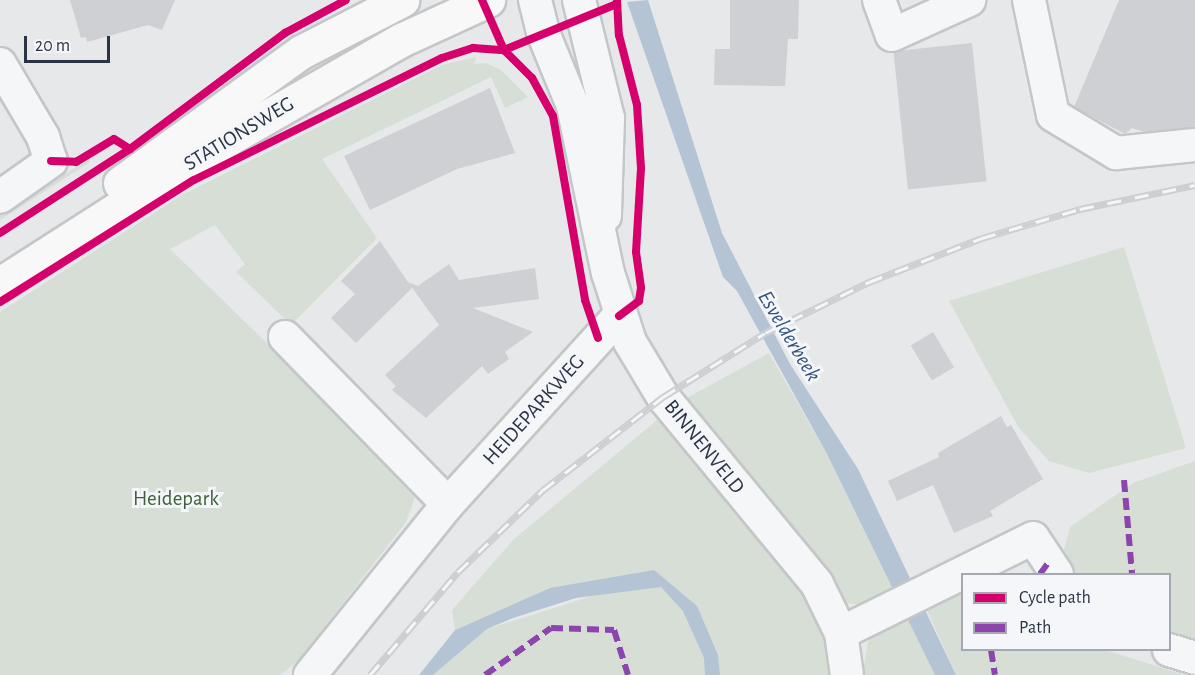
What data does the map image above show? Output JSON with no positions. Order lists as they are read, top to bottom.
{
  "streets": {
    "main road": ["STATIONSWEG"],
    "street": ["HEIDEPARKWEG", "BINNENVELD"]
  },
  "crossings": [
    ["HEIDEPARKWEG", "BINNENVELD"]
  ],
  "water": ["Esvelderbeek"],
  "parks": ["Heidepark"],
  "legend": ["Cycle path", "Path"],
  "scale_bar": "20 m"
}
